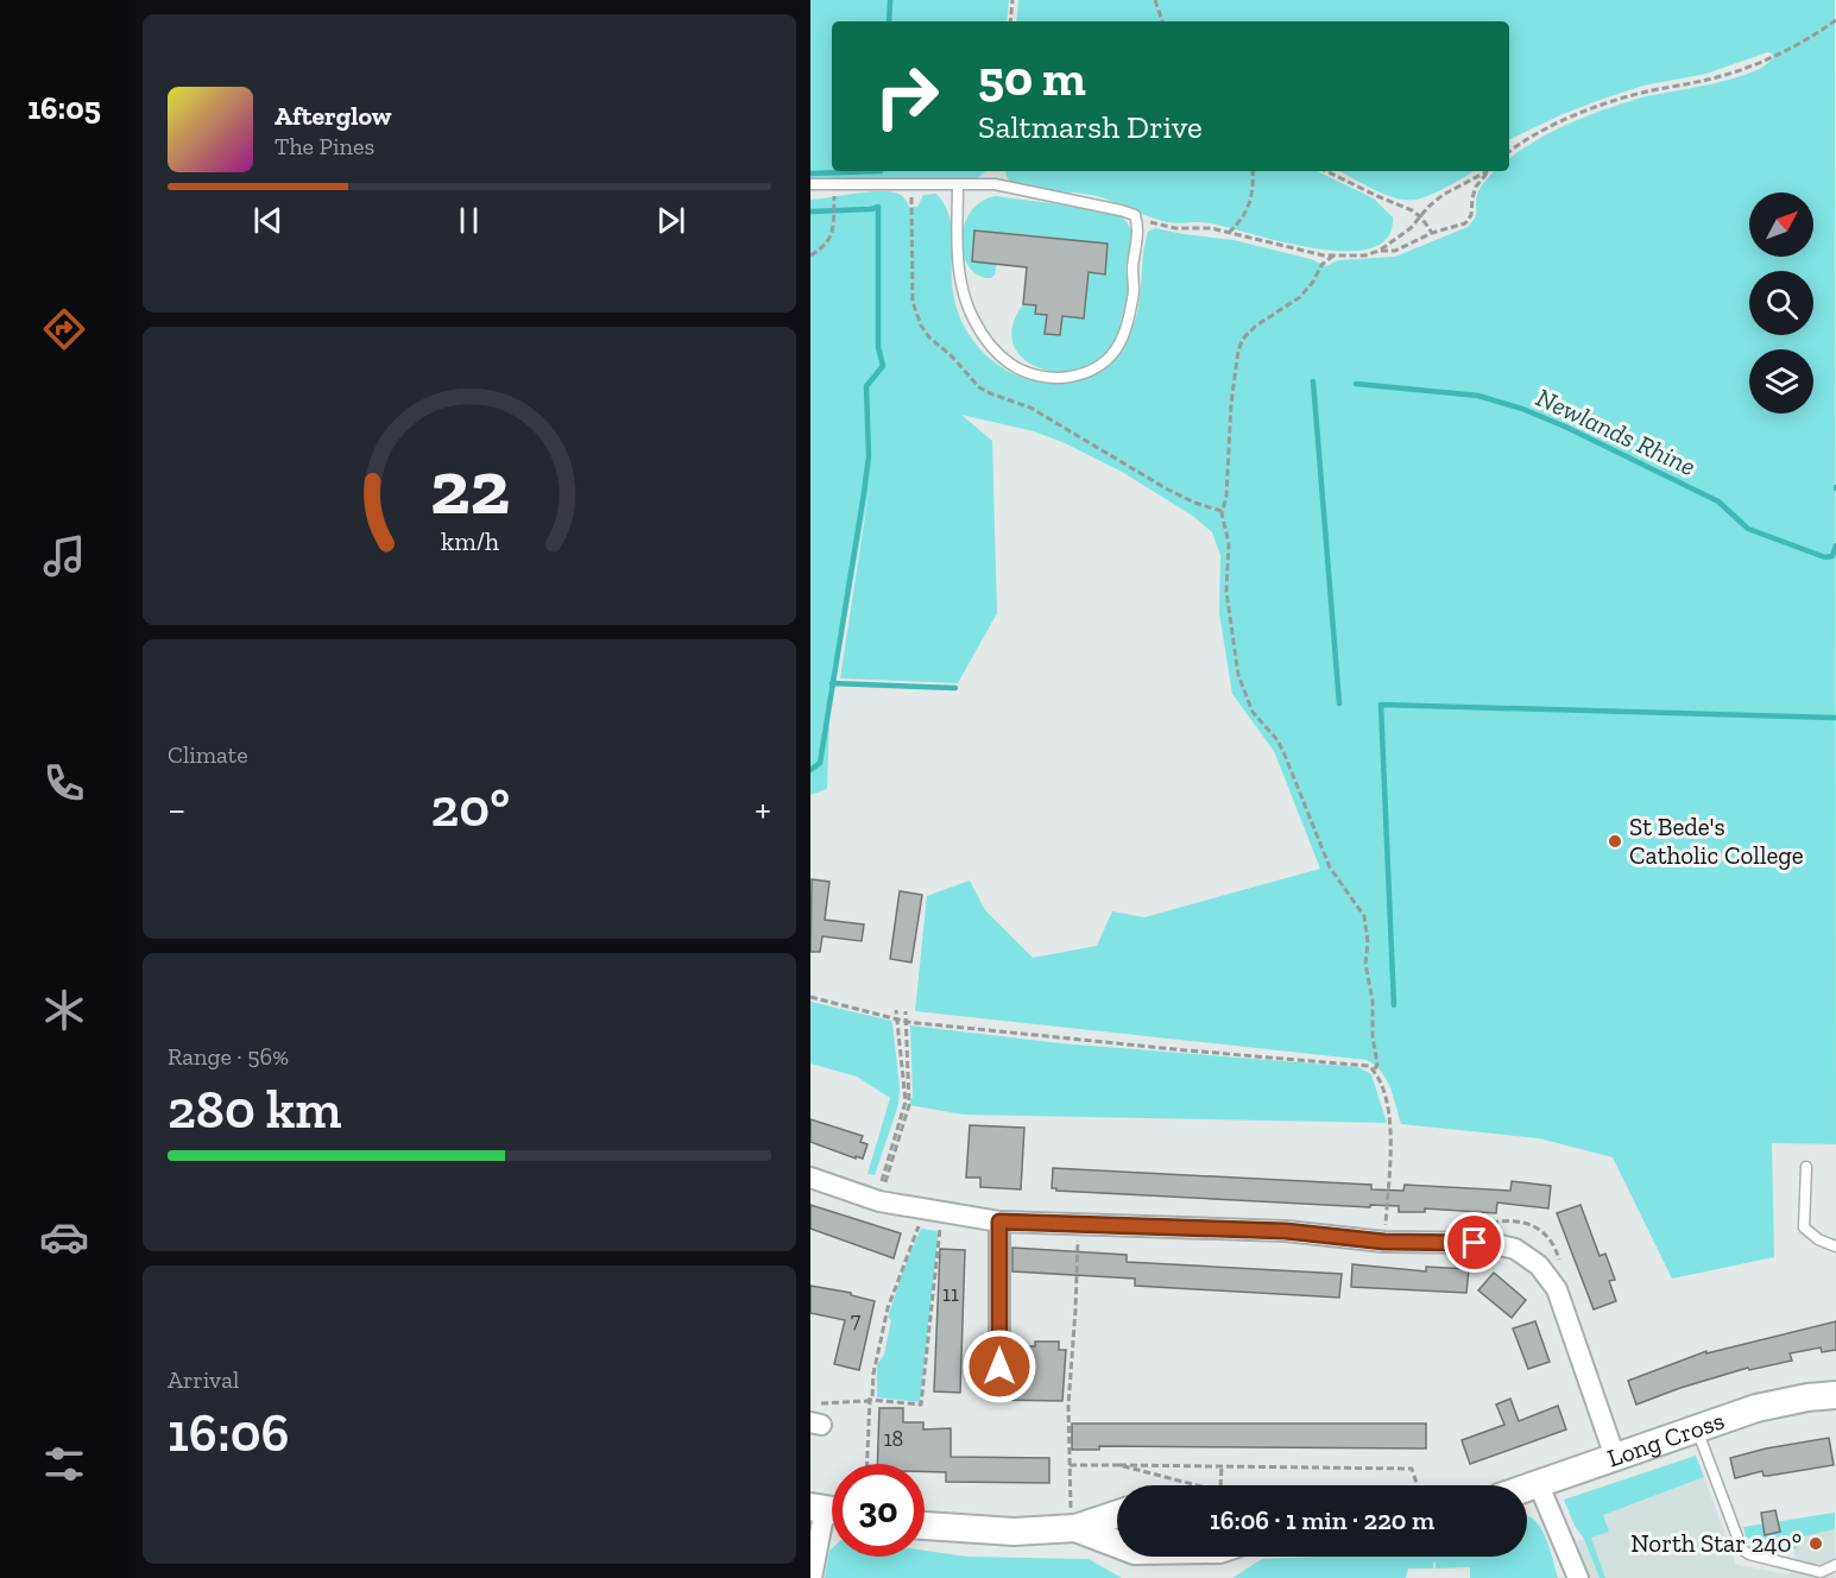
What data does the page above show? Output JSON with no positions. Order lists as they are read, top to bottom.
{
  "streets": {
    "street": ["Long Cross"]
  },
  "water": ["Newlands Rhine"],
  "places": ["St Bede's Catholic College", "North Star 240°"],
  "house_numbers": ["11", "7", "18"],
  "north": "top right",
  "page": {
    "tabs": "16:05",
    "turn": ["50 m", "Saltmarsh Drive"],
    "song": ["Afterglow", "The Pines"],
    "tile": [
      "Climate",
      ["Range · 56%", "280 km"],
      ["Arrival", "16:06"]
    ],
    "heat": ["−", "20°", "+"],
    "limit": "30",
    "trip": "16:06 · 1 min · 220 m",
    "gauge": ["22", "km/h"]
  }
}
